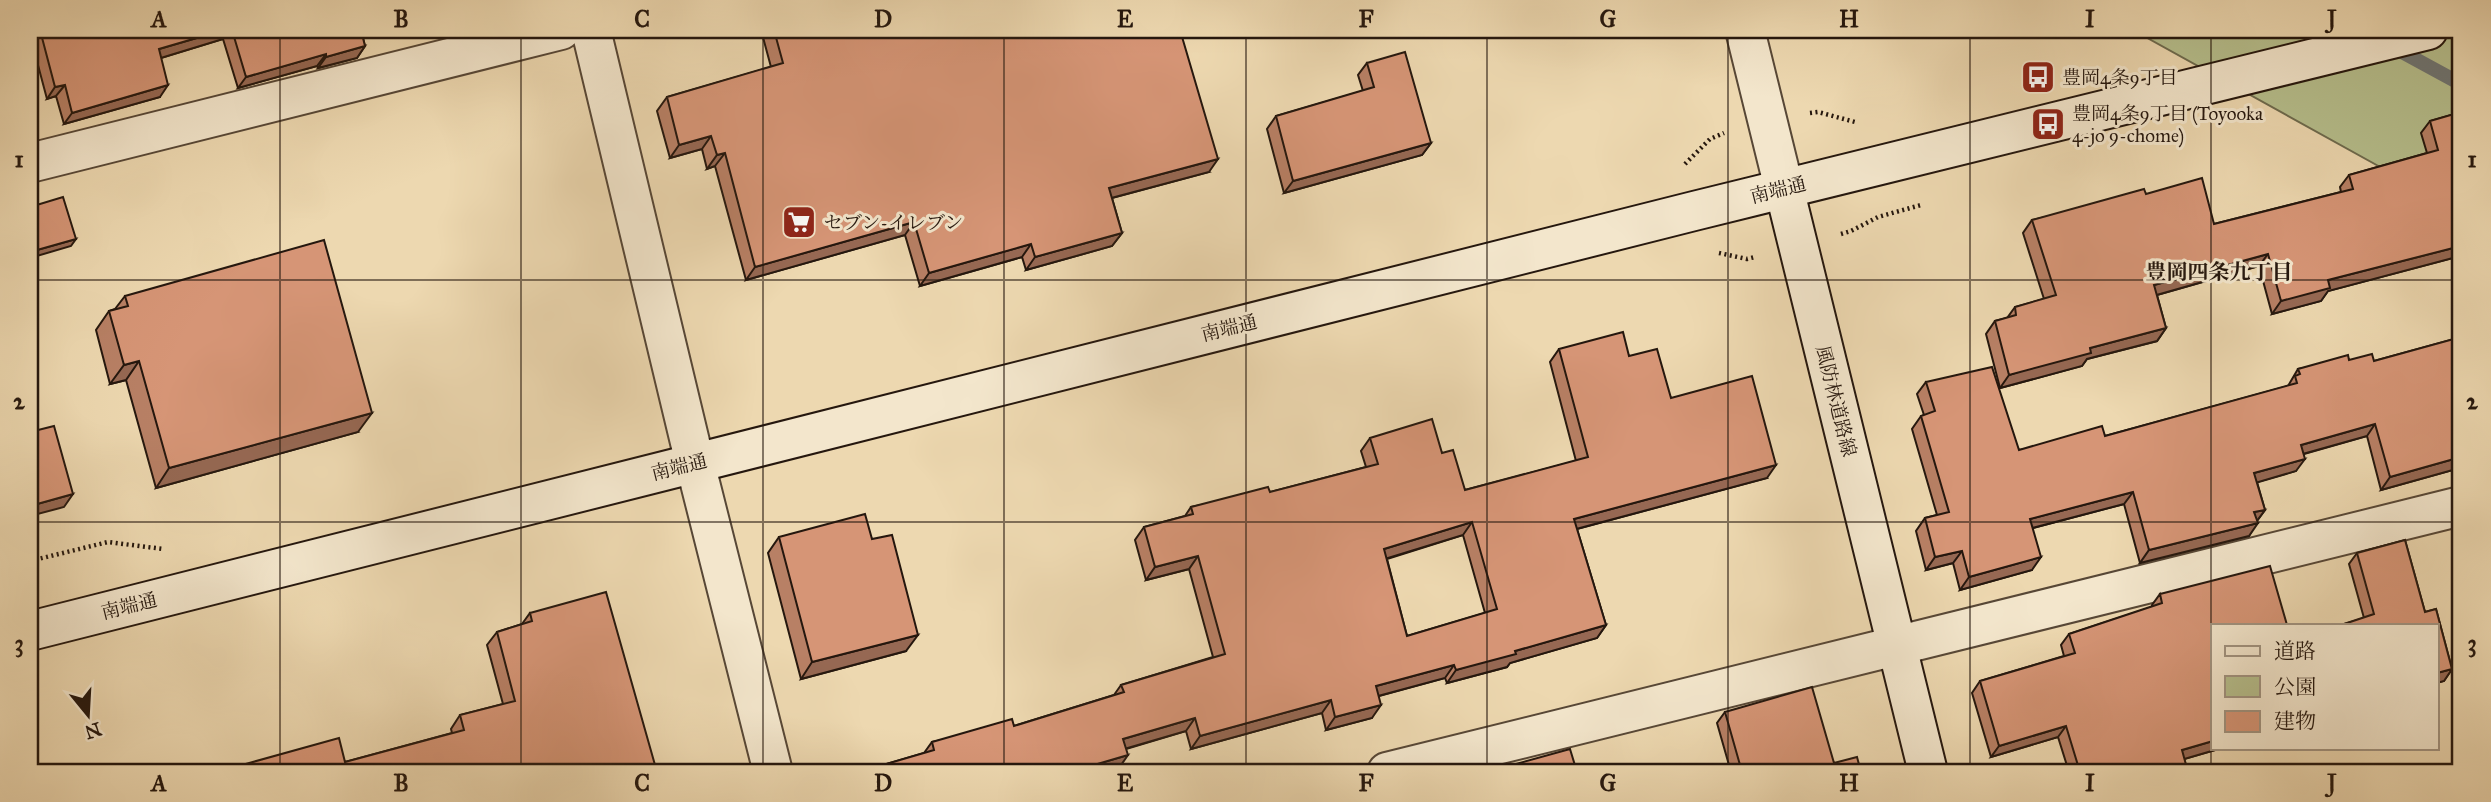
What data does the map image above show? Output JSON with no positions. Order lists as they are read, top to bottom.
{
  "streets": {
    "street": ["南端通", "風防林道路線"]
  },
  "crossings": [
    ["南端通", "風防林道路線"]
  ],
  "districts": ["豊岡四条九丁目"],
  "places": {
    "bus stop": ["豊岡4条9丁目", "豊岡4条9丁目 (Toyooka 4-jo 9-chome)"],
    "supermarket": ["セブン-イレブン"]
  },
  "legend": ["道路", "公園", "建物"],
  "north": "bottom",
  "grid": {
    "columns": [
      "A",
      "B",
      "C",
      "D",
      "E",
      "F",
      "G",
      "H",
      "I",
      "J"
    ],
    "rows": ["1", "2", "3"]
  }
}
